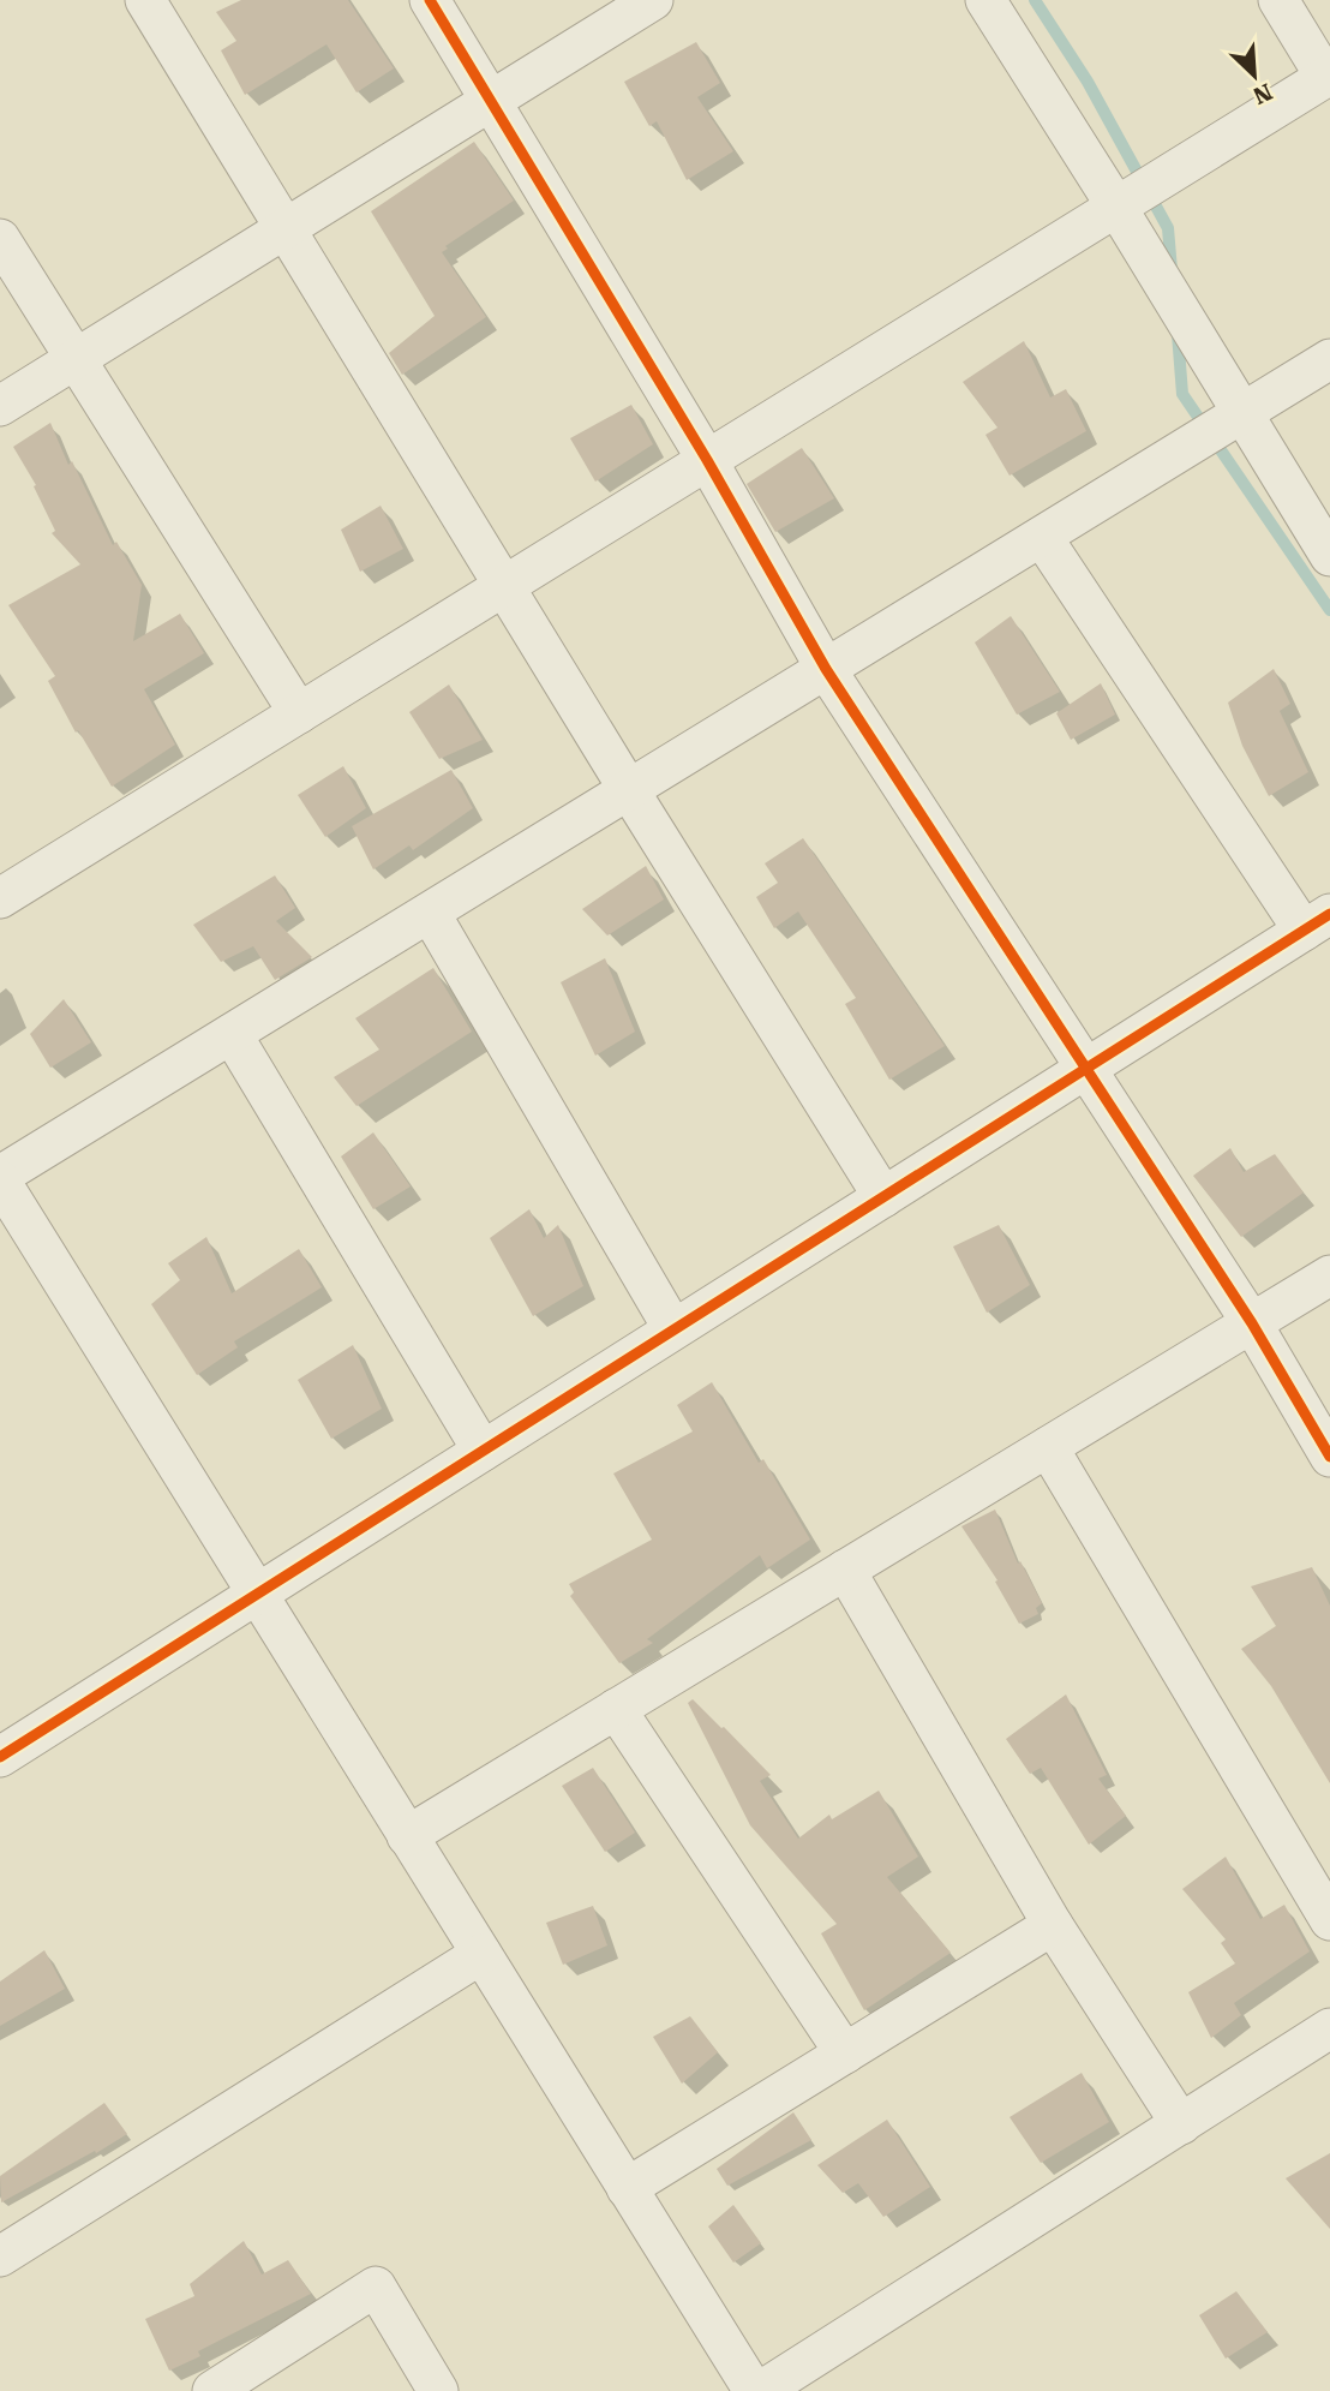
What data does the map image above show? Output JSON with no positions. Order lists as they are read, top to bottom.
{
  "north": "bottom right"
}
